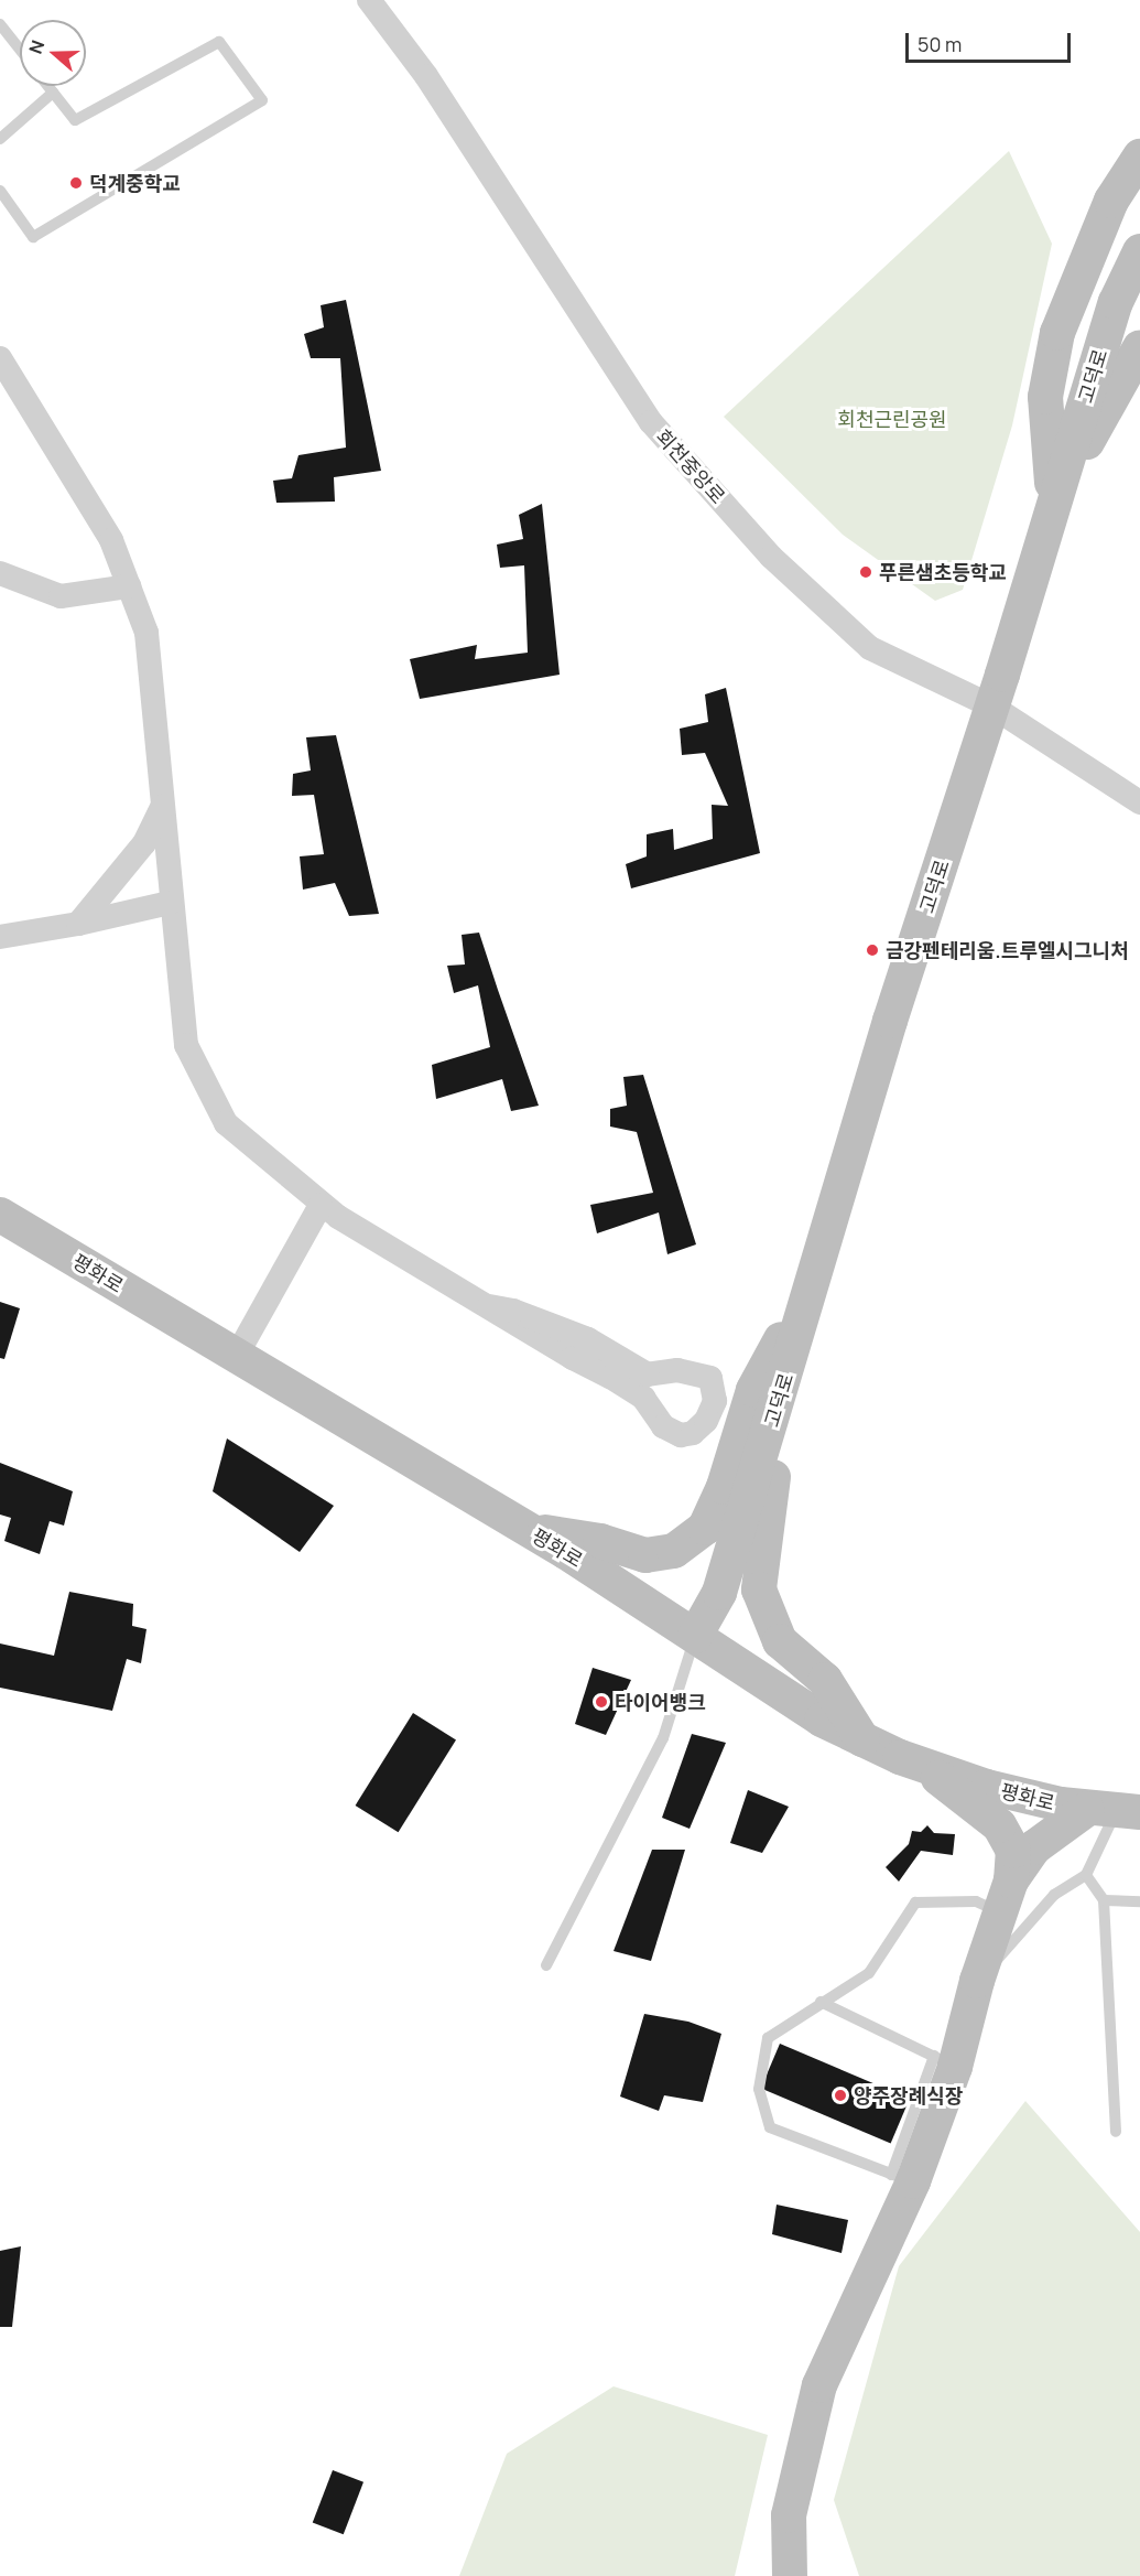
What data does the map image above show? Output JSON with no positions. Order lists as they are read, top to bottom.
{
  "streets": {
    "main road": ["고덕로", "평화로"],
    "street": ["회천중앙로"]
  },
  "crossings": [
    ["고덕로", "회천중앙로"],
    ["고덕로", "평화로"]
  ],
  "parks": ["회천근린공원"],
  "places": [
    "덕계중학교",
    "푸른샘초등학교",
    "금강펜테리움.트루엘시그니처",
    "타이어뱅크",
    "양주장례식장"
  ],
  "scale_bar": "50 m",
  "north": "left"
}
